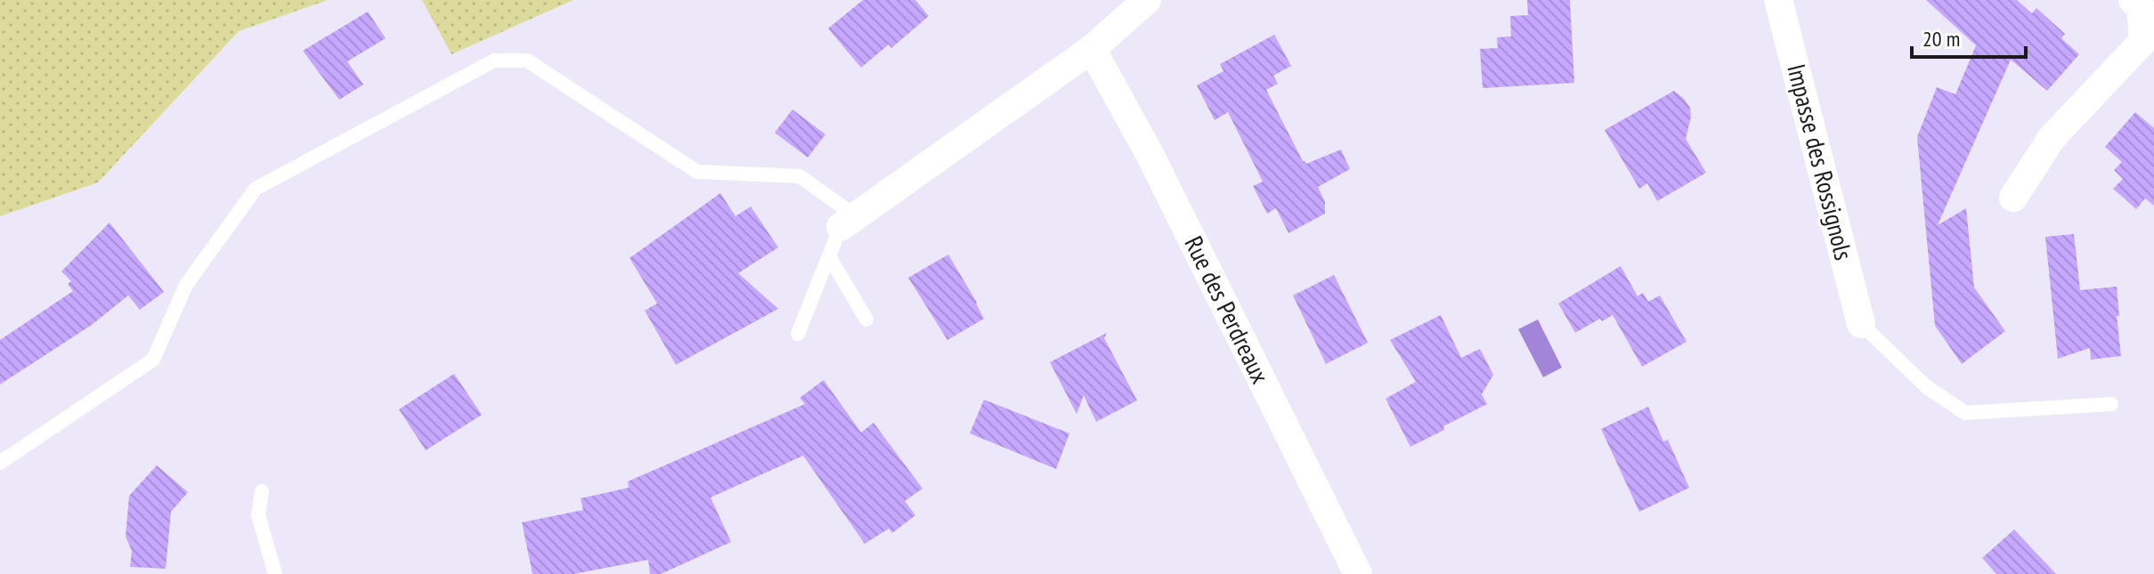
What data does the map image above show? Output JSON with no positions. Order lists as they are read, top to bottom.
{
  "streets": {
    "street": ["Impasse des Rossignols", "Rue des Perdreaux"]
  },
  "scale_bar": "20 m"
}
